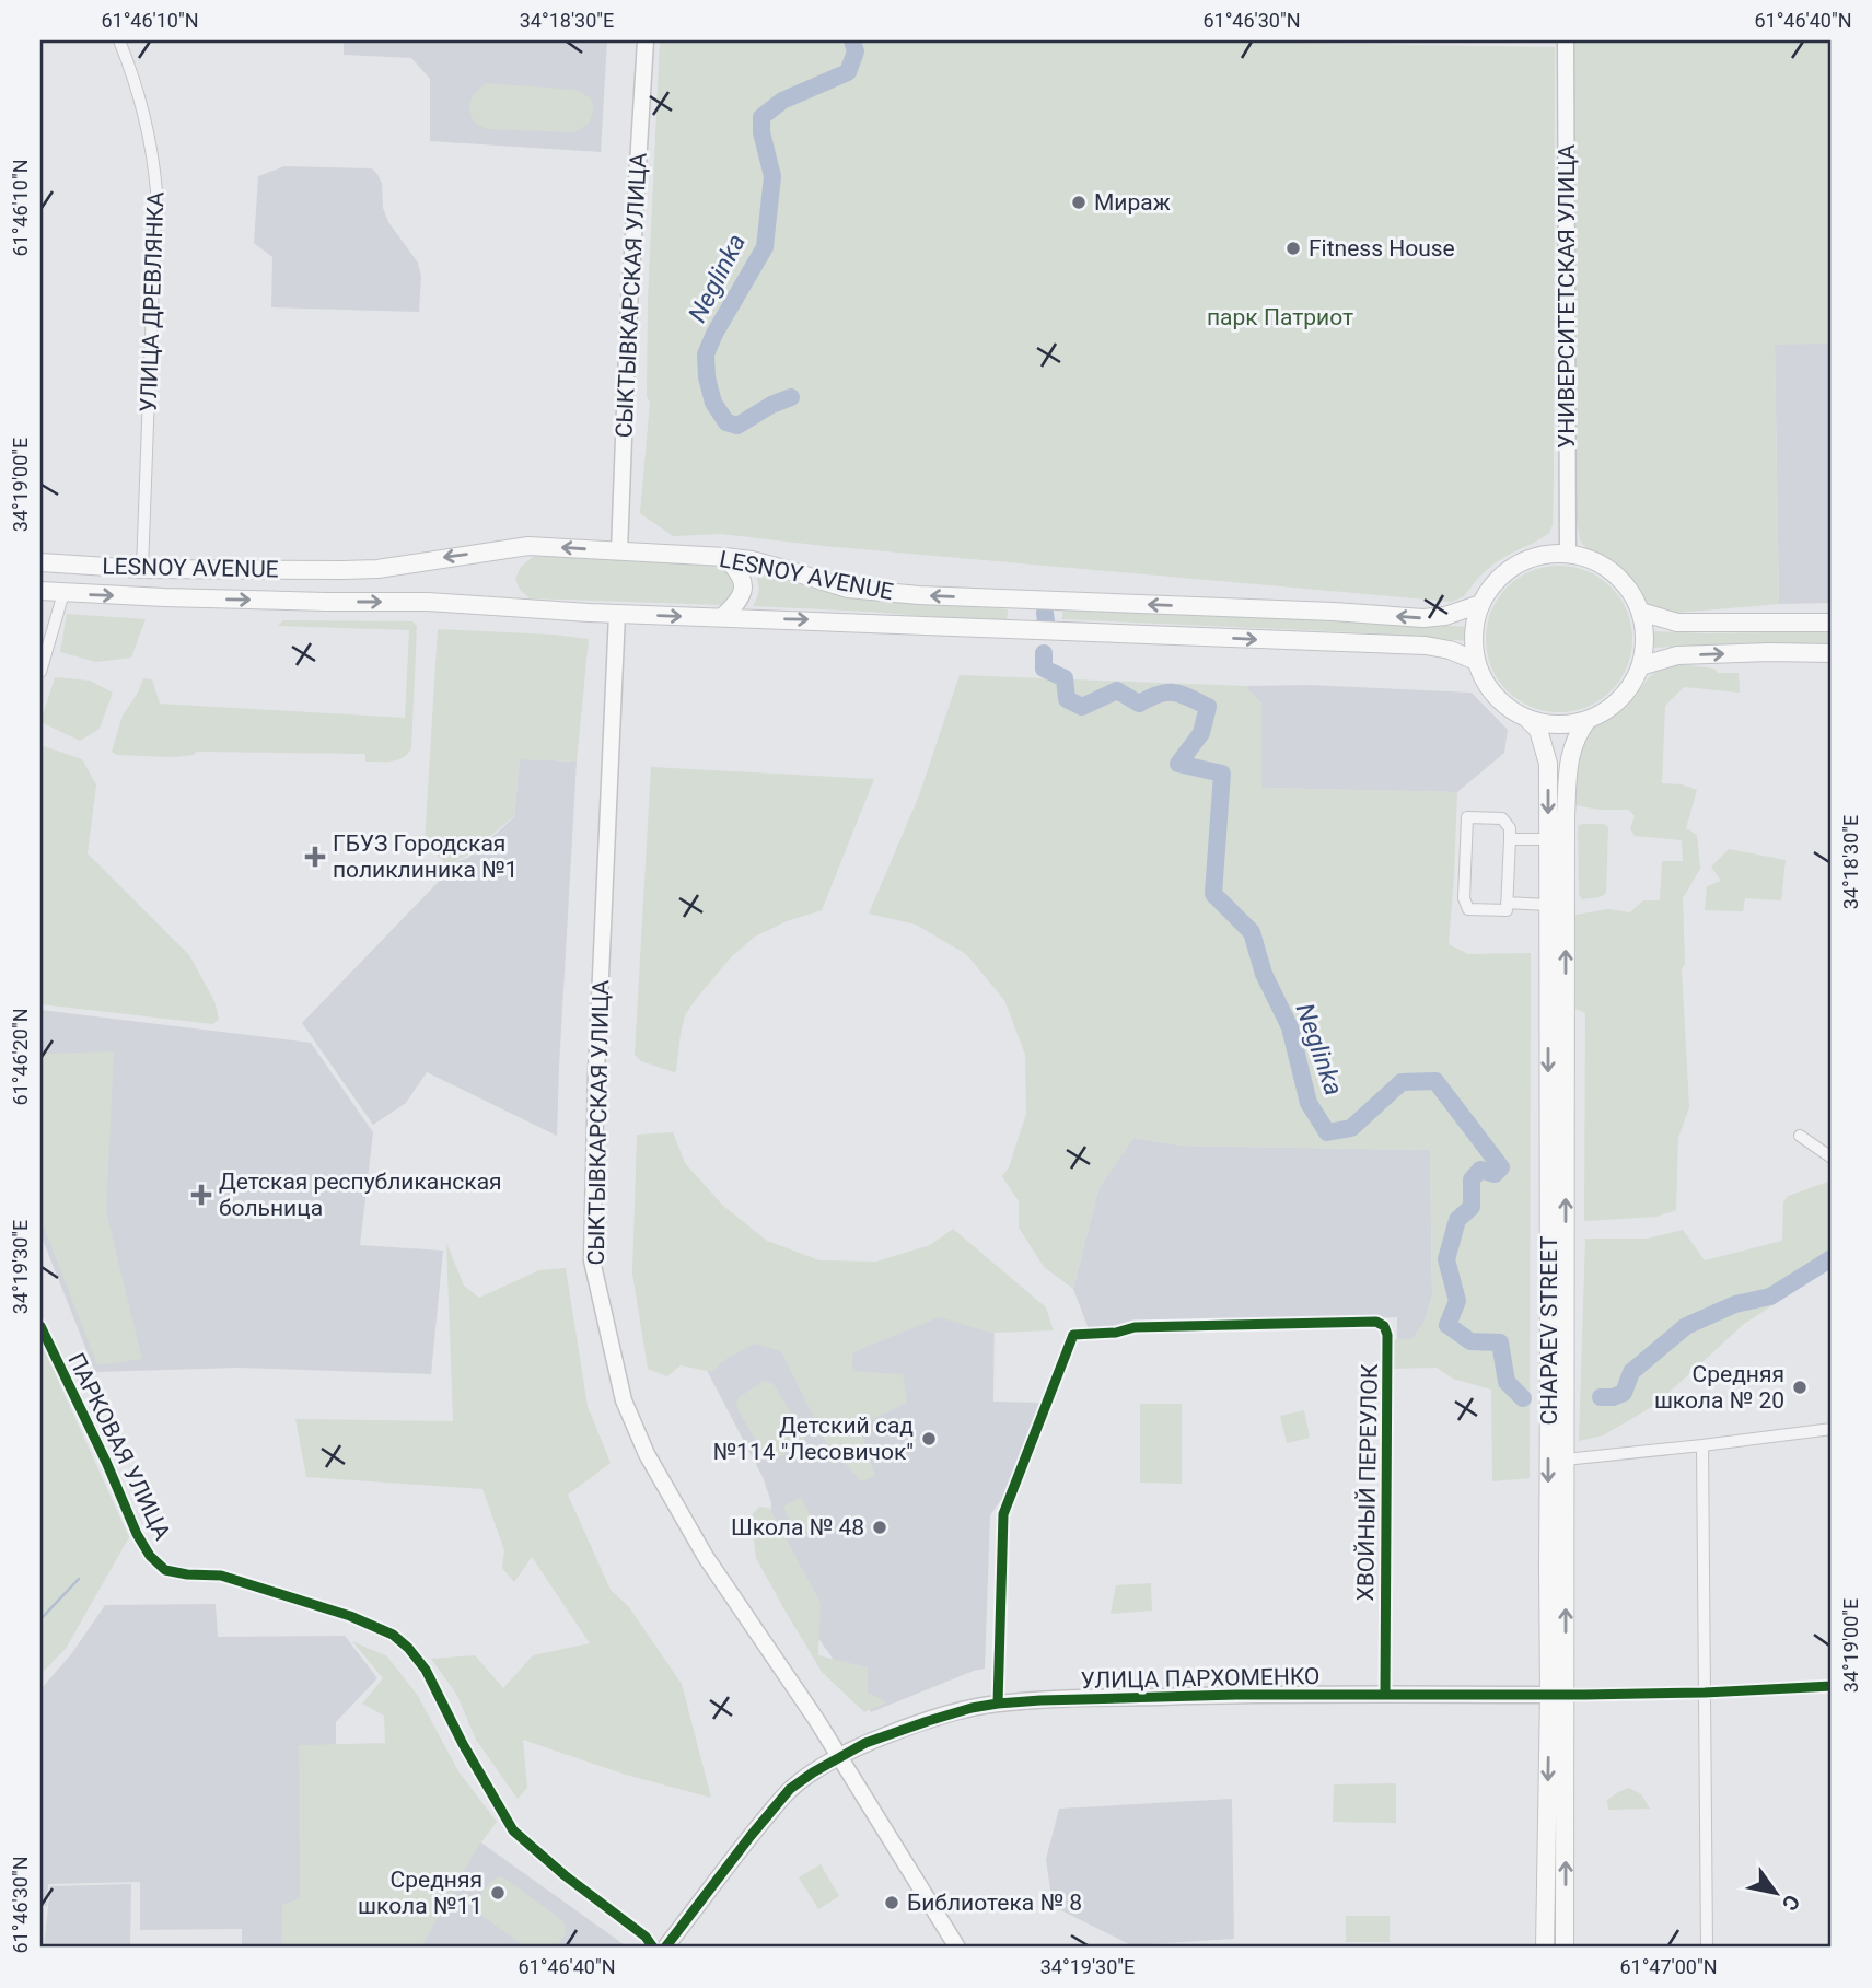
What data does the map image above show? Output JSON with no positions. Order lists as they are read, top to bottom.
{
  "streets": {
    "main road": ["LESNOY AVENUE", "CHAPAEV STREET"],
    "street": [
      "СЫКТЫВКАРСКАЯ УЛИЦА",
      "УНИВЕРСИТЕТСКАЯ УЛИЦА",
      "УЛИЦА ДРЕВЛЯНКА",
      "ПАРКОВАЯ УЛИЦА",
      "ХВОЙНЫЙ ПЕРЕУЛОК",
      "УЛИЦА ПАРХОМЕНКО"
    ]
  },
  "crossings": [
    ["СЫКТЫВКАРСКАЯ УЛИЦА", "LESNOY AVENUE"],
    ["СЫКТЫВКАРСКАЯ УЛИЦА", "УЛИЦА ПАРХОМЕНКО"],
    ["УНИВЕРСИТЕТСКАЯ УЛИЦА", "LESNOY AVENUE"],
    ["УНИВЕРСИТЕТСКАЯ УЛИЦА", "CHAPAEV STREET"],
    ["УЛИЦА ДРЕВЛЯНКА", "LESNOY AVENUE"],
    ["LESNOY AVENUE", "CHAPAEV STREET"],
    ["CHAPAEV STREET", "УЛИЦА ПАРХОМЕНКО"],
    ["ХВОЙНЫЙ ПЕРЕУЛОК", "УЛИЦА ПАРХОМЕНКО"]
  ],
  "water": ["Neglinka"],
  "parks": ["парк Патриот"],
  "places": {
    "other": [
      "Мираж",
      "Fitness House",
      "Средняя школа № 20",
      "Детский сад №114 \"Лесовичок\"",
      "Школа № 48",
      "Средняя школа №11",
      "Библиотека № 8"
    ],
    "health": ["ГБУЗ Городская поликлиника №1", "Детская республиканская больница"]
  },
  "north": "bottom right",
  "coordinates": [
    "61°46'10\"N",
    "34°18'30\"E",
    "61°46'30\"N",
    "61°46'40\"N",
    "34°19'00\"E",
    "61°46'20\"N",
    "34°19'30\"E",
    "61°47'00\"N"
  ]
}
